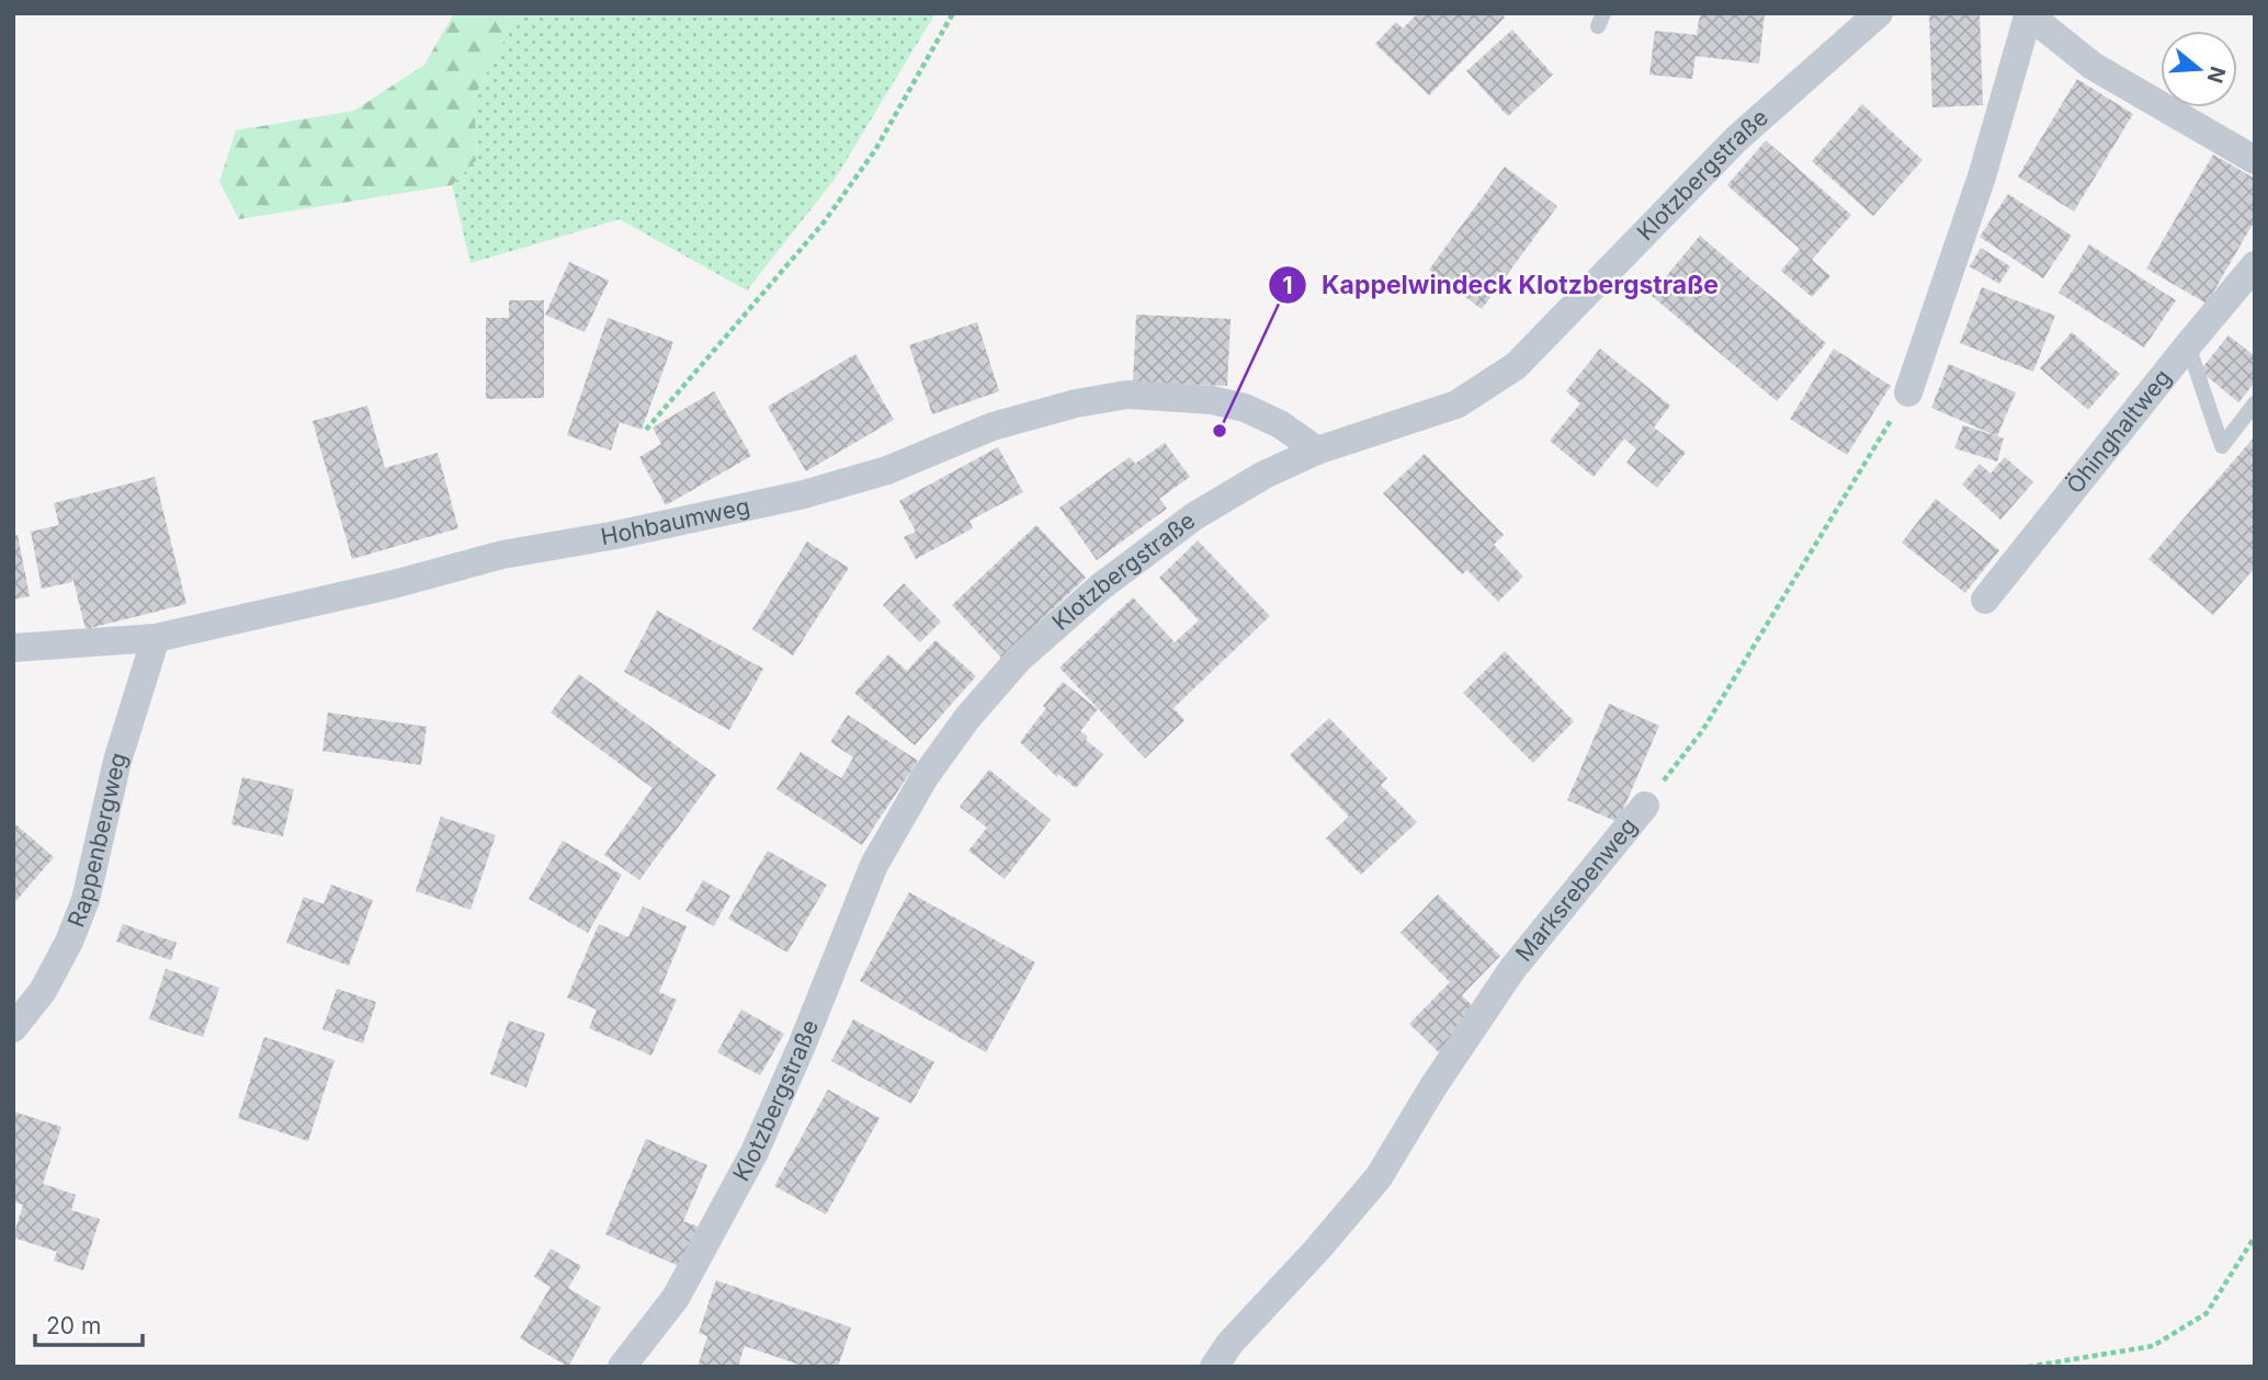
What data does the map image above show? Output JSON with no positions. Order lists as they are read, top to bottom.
{
  "streets": {
    "street": [
      "Klotzbergstraße",
      "Öhinghaltweg",
      "Hohbaumweg",
      "Rappenbergweg",
      "Marksrebenweg"
    ]
  },
  "crossings": [
    ["Klotzbergstraße", "Hohbaumweg"],
    ["Hohbaumweg", "Rappenbergweg"]
  ],
  "places": ["Kappelwindeck Klotzbergstraße"],
  "scale_bar": "20 m",
  "north": "right"
}
